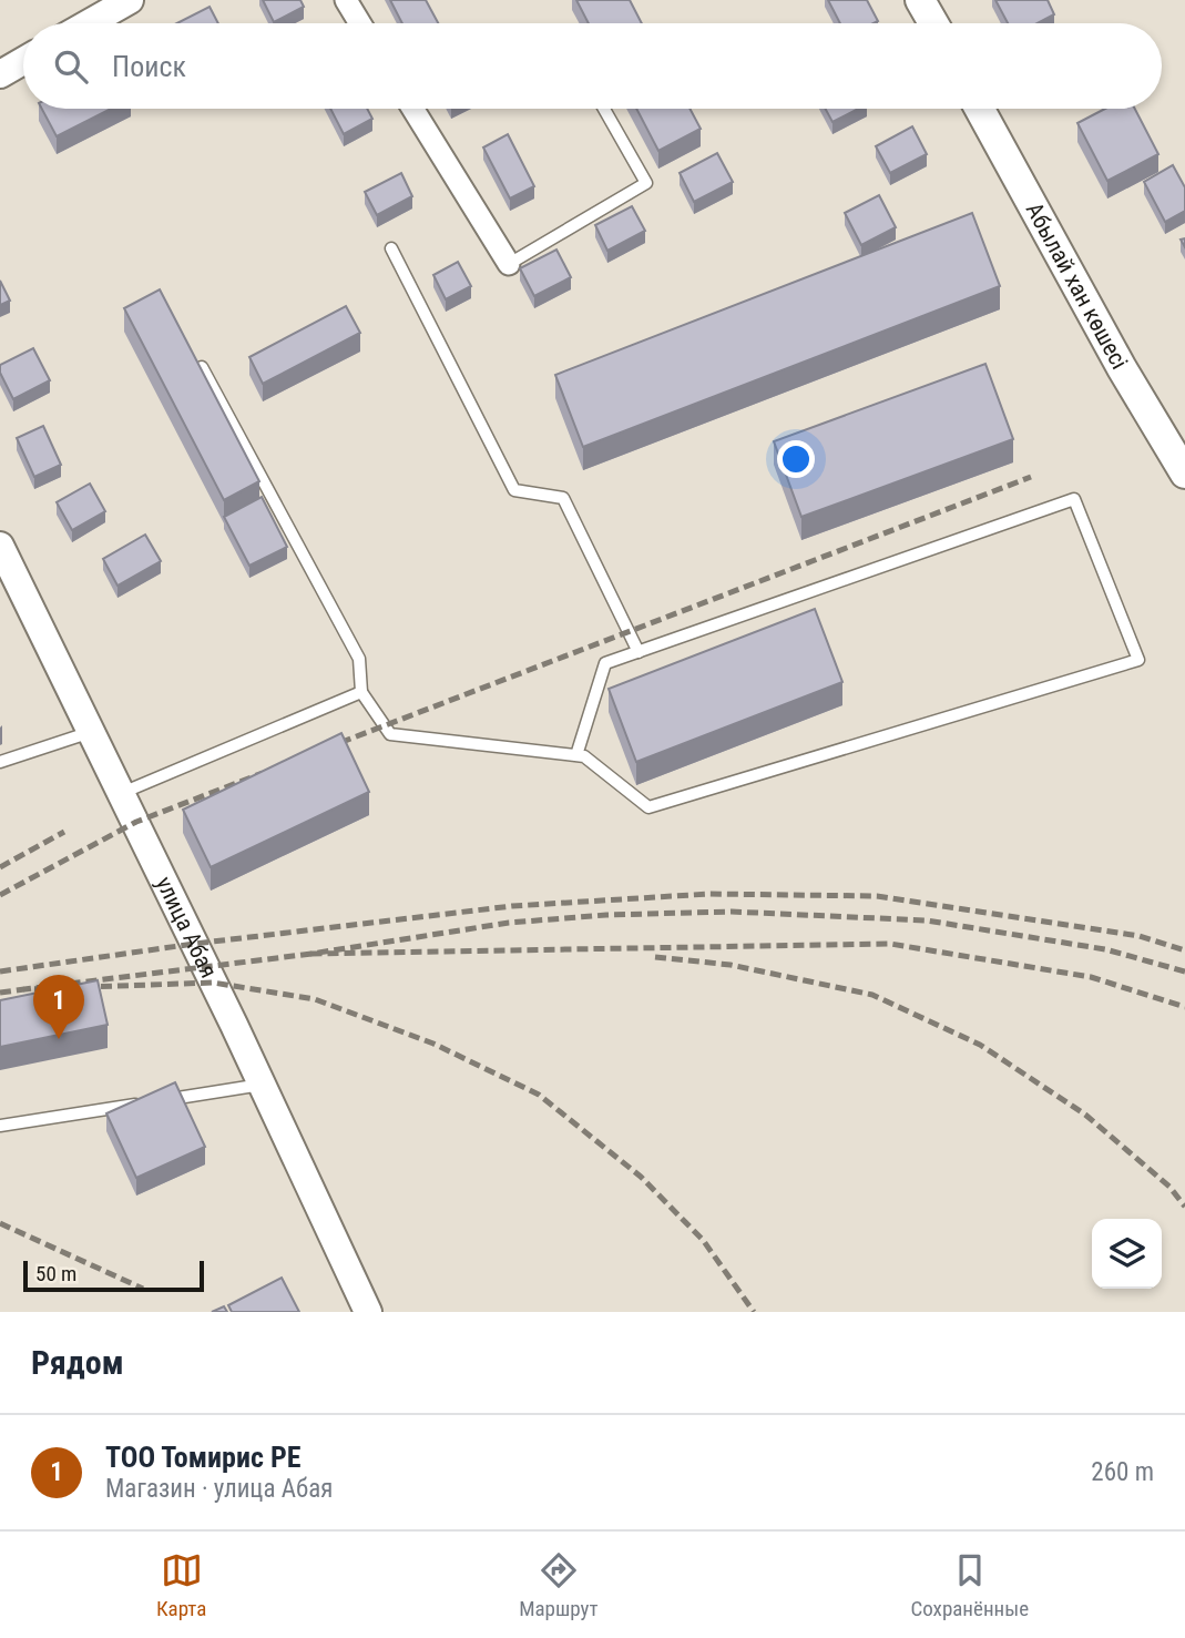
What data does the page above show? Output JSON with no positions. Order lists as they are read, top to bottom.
{
  "streets": {
    "main road": ["Абылай хан көшесі"],
    "street": ["улица Абая"]
  },
  "scale_bar": "50 m",
  "page": {
    "search": "Поиск",
    "pins": "1",
    "scale": "50 m",
    "heading": "Рядом",
    "list": [
      {
        "mark": "1",
        "name": "ТОО Томирис РЕ",
        "note": "Магазин · улица Абая",
        "value": "260 m"
      }
    ],
    "nav": ["Карта", "Маршрут", "Сохранённые"]
  }
}
